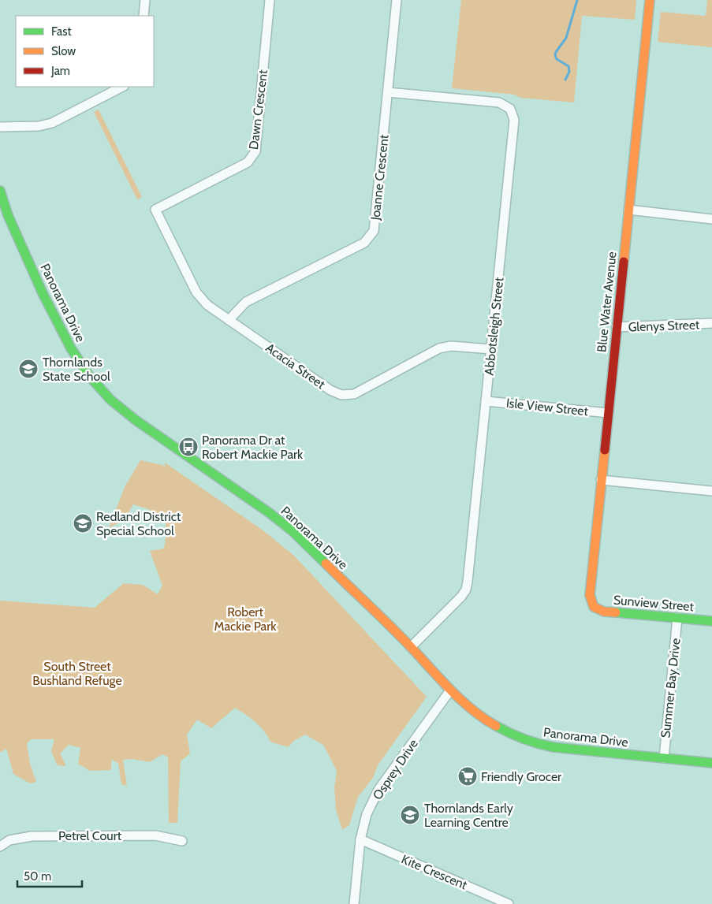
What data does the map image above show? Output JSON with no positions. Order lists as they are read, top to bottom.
{
  "streets": {
    "street": [
      "Dawn Crescent",
      "Joanne Crescent",
      "Blue Water Avenue",
      "Panorama Drive",
      "Glenys Street",
      "Abbotsleigh Street",
      "Acacia Street",
      "Isle View Street",
      "Sunview Street",
      "Summer Bay Drive",
      "Osprey Drive",
      "Petrel Court",
      "Kite Crescent"
    ]
  },
  "crossings": [
    ["Dawn Crescent", "Acacia Street"],
    ["Joanne Crescent", "Abbotsleigh Street"],
    ["Joanne Crescent", "Acacia Street"],
    ["Blue Water Avenue", "Glenys Street"],
    ["Blue Water Avenue", "Isle View Street"],
    ["Blue Water Avenue", "Sunview Street"],
    ["Panorama Drive", "Abbotsleigh Street"],
    ["Panorama Drive", "Summer Bay Drive"],
    ["Panorama Drive", "Osprey Drive"],
    ["Abbotsleigh Street", "Acacia Street"],
    ["Abbotsleigh Street", "Isle View Street"],
    ["Sunview Street", "Summer Bay Drive"],
    ["Osprey Drive", "Kite Crescent"]
  ],
  "parks": ["Robert Mackie Park", "South Street Bushland Refuge"],
  "places": {
    "school or university": ["Thornlands State School", "Redland District Special School", "Thornlands Early Learning Centre"],
    "bus stop": ["Panorama Dr at Robert Mackie Park"],
    "supermarket": ["Friendly Grocer"]
  },
  "legend": ["Fast", "Slow", "Jam"],
  "scale_bar": "50 m"
}
